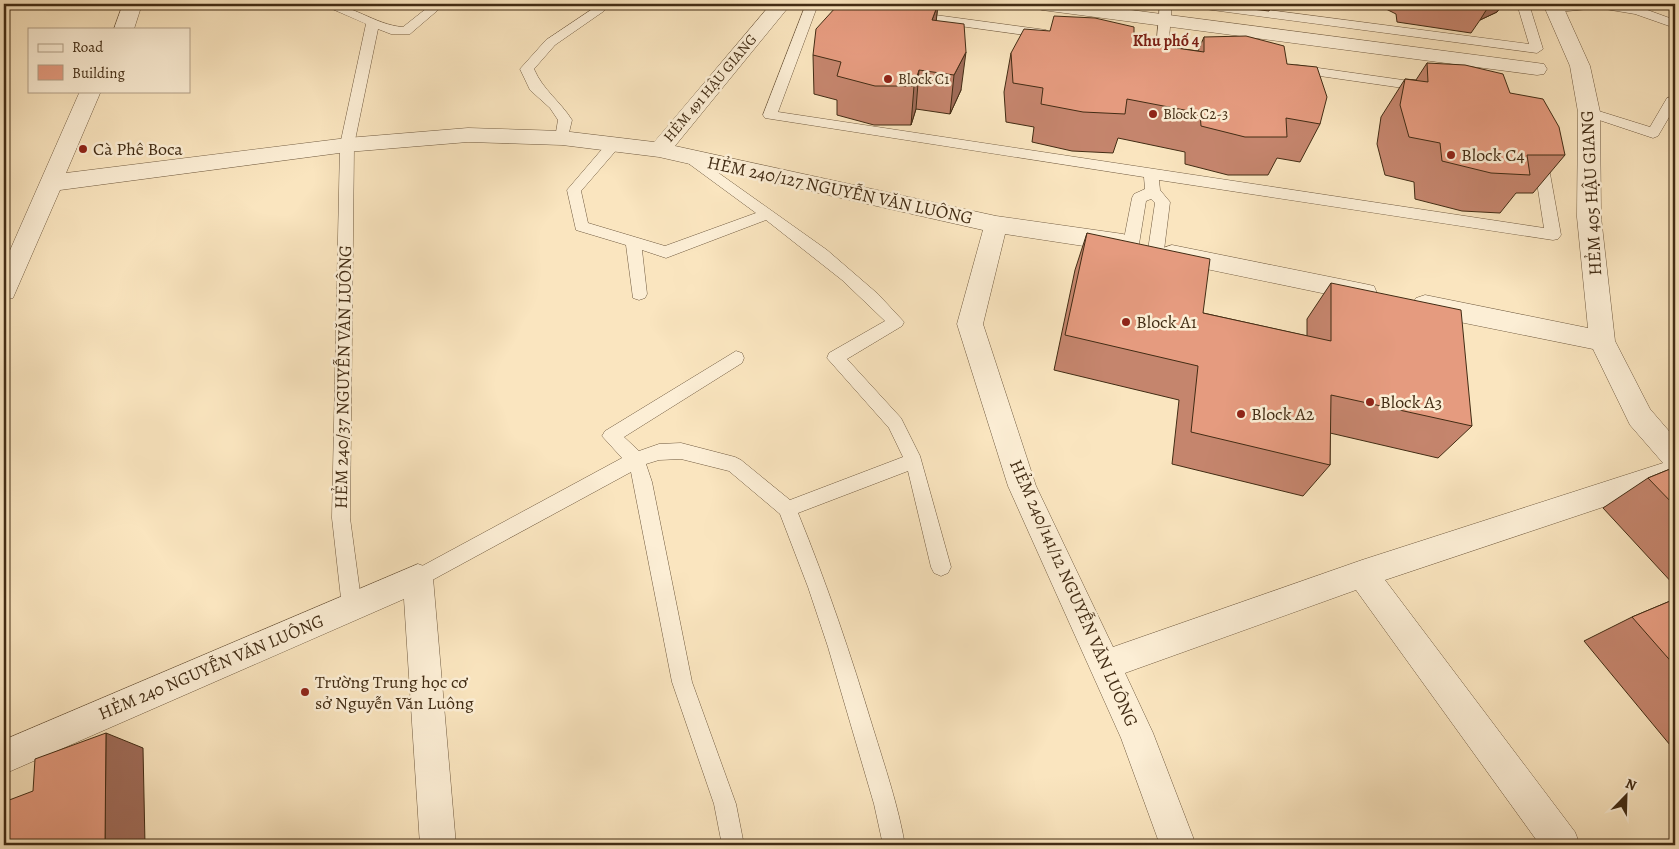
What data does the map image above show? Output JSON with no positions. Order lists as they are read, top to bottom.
{
  "streets": {
    "street": [
      "HẺM 491 HẬU GIANG",
      "HẺM 240/127 NGUYỄN VĂN LUÔNG",
      "HẺM 405 HẬU GIANG",
      "HẺM 240/141/12 NGUYỄN VĂN LUÔNG",
      "HẺM 240 NGUYỄN VĂN LUÔNG"
    ],
    "lane": ["HẺM 240/37 NGUYỄN VĂN LUÔNG"]
  },
  "crossings": [
    ["HẺM 491 HẬU GIANG", "HẺM 240/127 NGUYỄN VĂN LUÔNG"],
    ["HẺM 240/127 NGUYỄN VĂN LUÔNG", "HẺM 405 HẬU GIANG"],
    ["HẺM 240/127 NGUYỄN VĂN LUÔNG", "HẺM 240/141/12 NGUYỄN VĂN LUÔNG"],
    ["HẺM 240/37 NGUYỄN VĂN LUÔNG", "HẺM 240 NGUYỄN VĂN LUÔNG"]
  ],
  "districts": ["Khu phố 4"],
  "places": [
    "Block C1",
    "Block C2-3",
    "Cà Phê Boca",
    "Block C4",
    "Block A1",
    "Block A3",
    "Block A2",
    "Trường Trung học cơ sở Nguyễn Văn Luông"
  ],
  "legend": ["Road", "Building"],
  "north": "top right"
}
